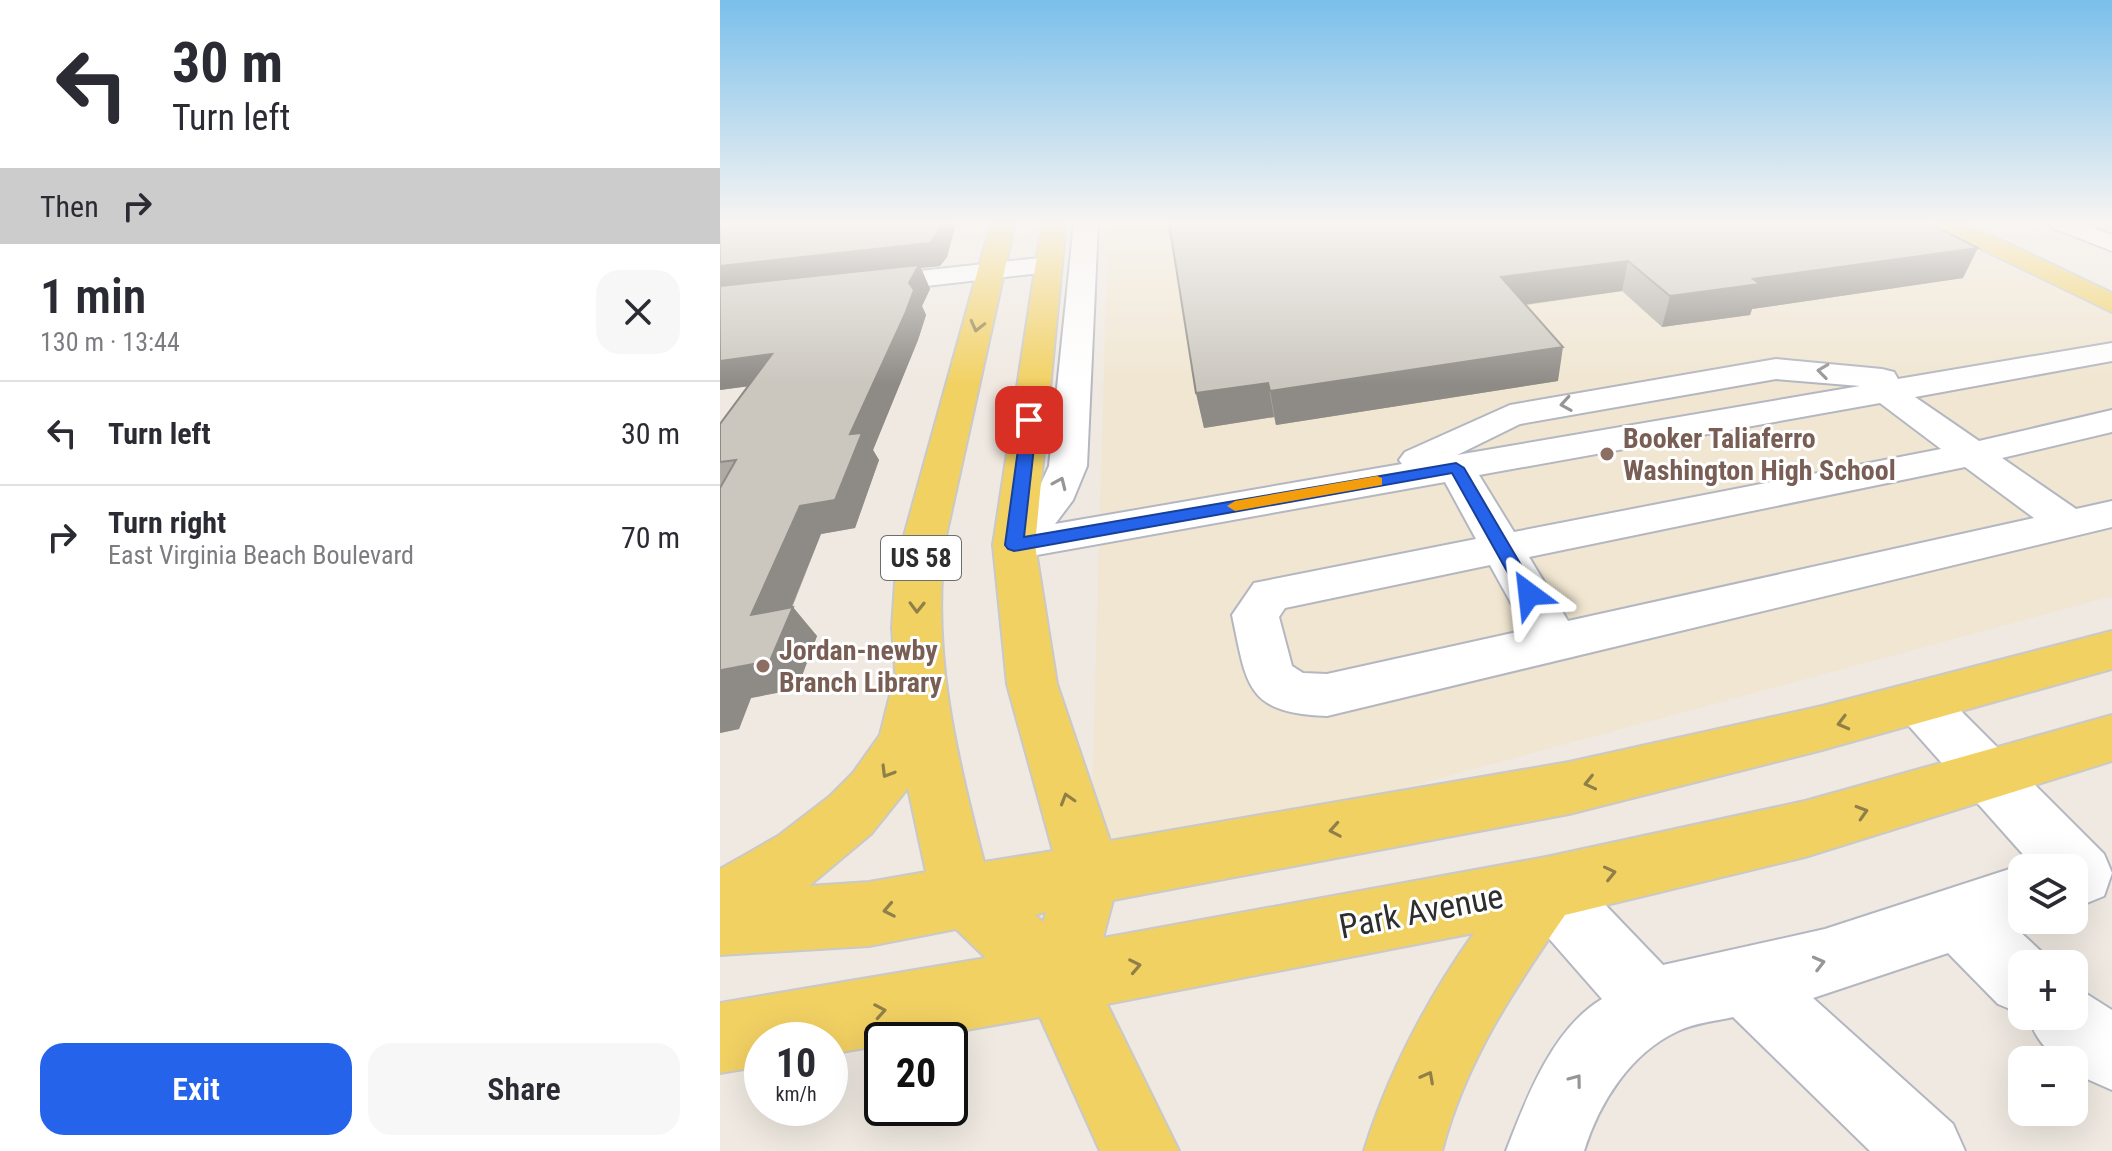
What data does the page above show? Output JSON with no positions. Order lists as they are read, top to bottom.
{
  "streets": {
    "main road": ["US 58", "Park Avenue"]
  },
  "crossings": [
    ["US 58", "Park Avenue"]
  ],
  "places": ["Booker Taliaferro Washington High School", "Jordan-newby Branch Library"],
  "page": {
    "turn": ["30 m", "Turn left"],
    "then": "Then",
    "heading": ["1 min", "130 m · 13:44"],
    "list": [
      {
        "name": "Turn left",
        "value": "30 m"
      },
      {
        "name": "Turn right",
        "note": "East Virginia Beach Boulevard",
        "value": "70 m"
      }
    ],
    "map_buttons": ["+", "−"],
    "speed": "10 km/h",
    "limit": "20",
    "buttons": ["Exit", "Share"]
  }
}
